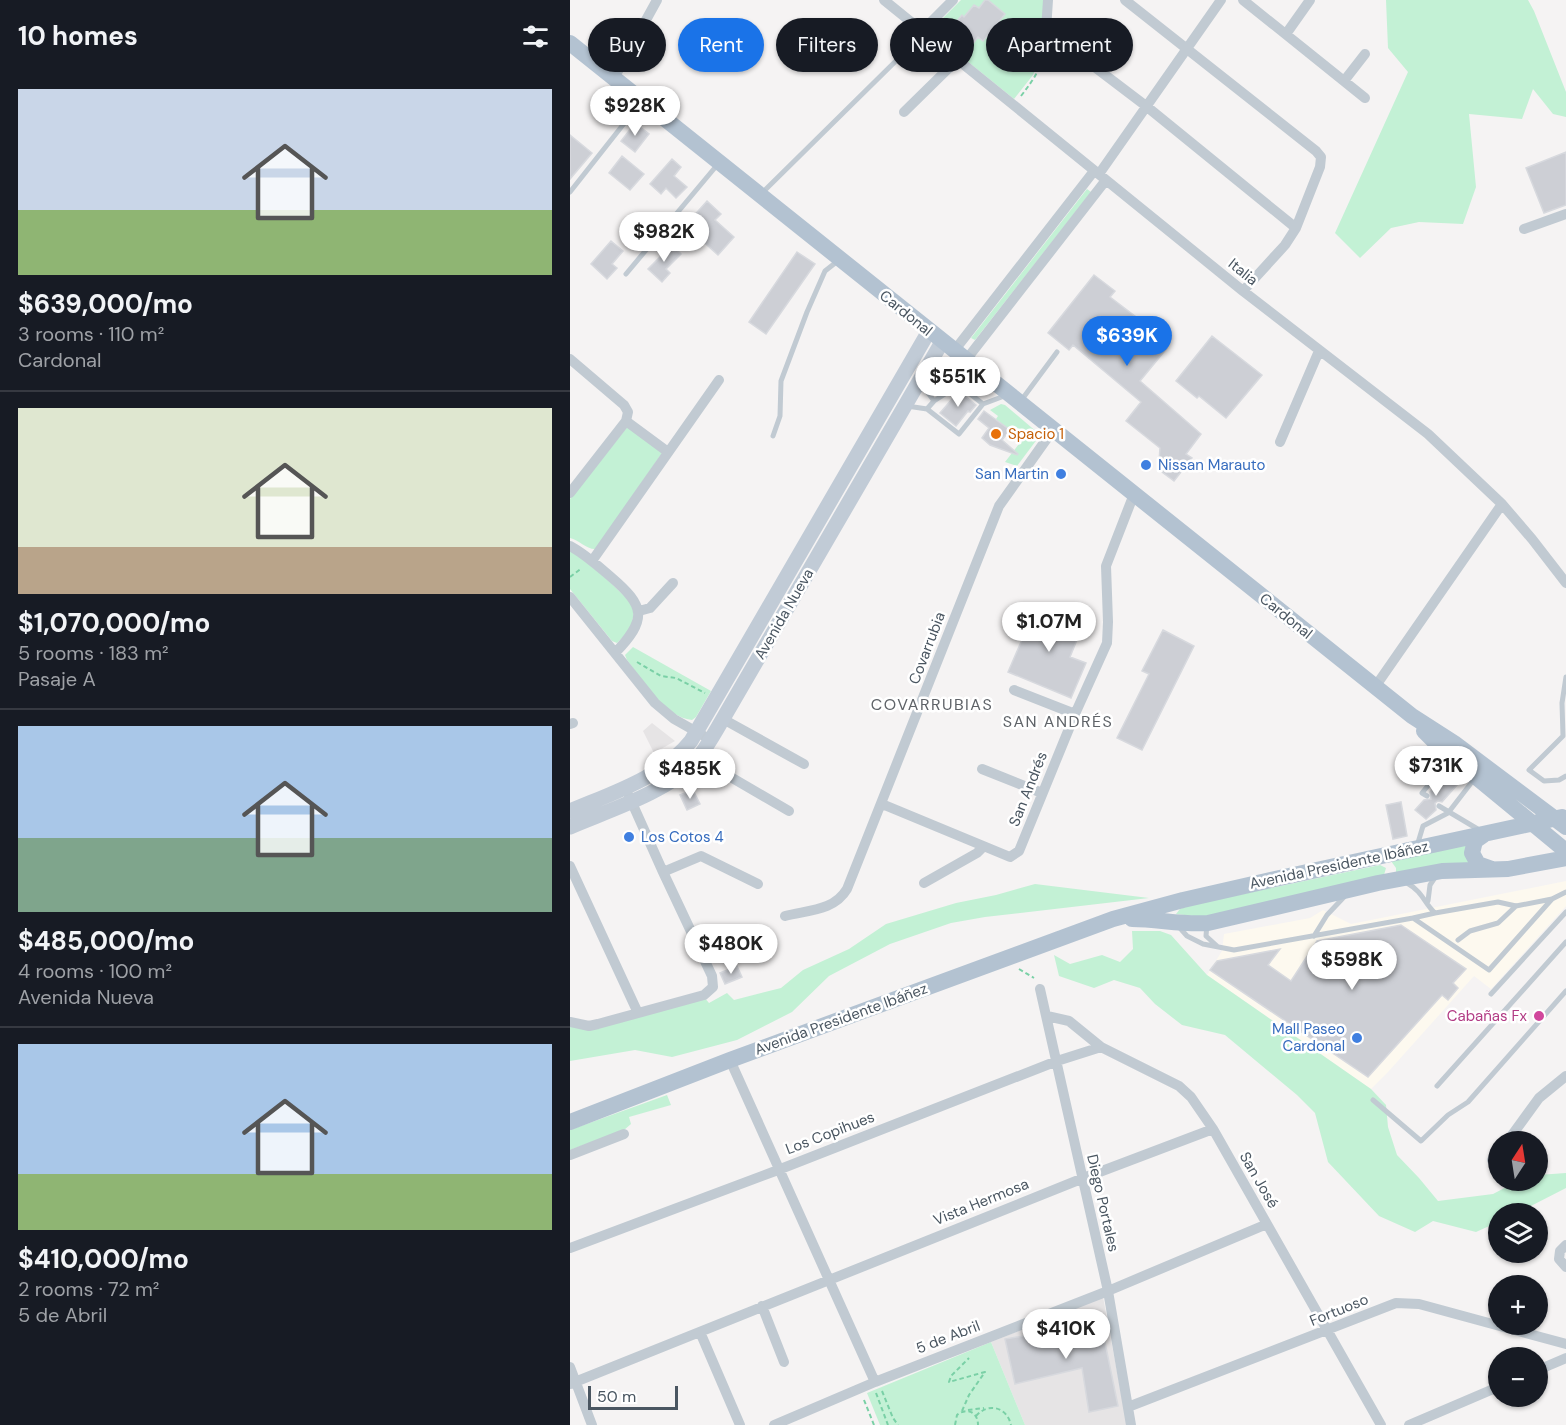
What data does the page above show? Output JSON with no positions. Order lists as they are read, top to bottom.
{
  "streets": {
    "main road": ["Cardonal", "Avenida Presidente Ibáñez"],
    "street": [
      "Italia",
      "Avenida Nueva",
      "Covarrubia",
      "San Andrés",
      "Los Copihues",
      "San José",
      "Vista Hermosa",
      "Diego Portales",
      "Fortuoso",
      "5 de Abril"
    ]
  },
  "crossings": [
    ["Cardonal", "Avenida Nueva"],
    ["Cardonal", "Covarrubia"],
    ["Cardonal", "San Andrés"],
    ["Cardonal", "Avenida Presidente Ibáñez"],
    ["Covarrubia", "San Andrés"],
    ["Los Copihues", "San José"],
    ["Los Copihues", "Diego Portales"],
    ["San José", "Vista Hermosa"],
    ["San José", "Diego Portales"],
    ["San José", "Fortuoso"],
    ["San José", "5 de Abril"],
    ["Vista Hermosa", "Diego Portales"],
    ["Diego Portales", "Fortuoso"],
    ["Diego Portales", "5 de Abril"]
  ],
  "districts": ["COVARRUBIAS", "SAN ANDRÉS"],
  "places": [
    "Spacio 1",
    "Nissan Marauto",
    "San Martin",
    "Los Cotos 4",
    "Cabañas Fx",
    "Mall Paseo Cardonal"
  ],
  "scale_bar": "50 m",
  "north": "top",
  "page": {
    "heading": "10 homes",
    "chip": [
      "Buy",
      "Rent",
      "Filters",
      "New",
      "Apartment"
    ],
    "list": [
      {
        "name": "$639,000/mo",
        "note": "3 rooms · 110 m² · Cardonal"
      },
      {
        "name": "$1,070,000/mo",
        "note": "5 rooms · 183 m² · Pasaje A"
      },
      {
        "name": "$485,000/mo",
        "note": "4 rooms · 100 m² · Avenida Nueva"
      },
      {
        "name": "$410,000/mo",
        "note": "2 rooms · 72 m² · 5 de Abril"
      }
    ],
    "price": [
      "$928K",
      "$982K",
      "$639K",
      "$551K",
      "$1.07M",
      "$731K",
      "$485K",
      "$480K",
      "$598K",
      "$410K"
    ],
    "map_buttons": ["+", "−"],
    "scale": "50 m"
  }
}
